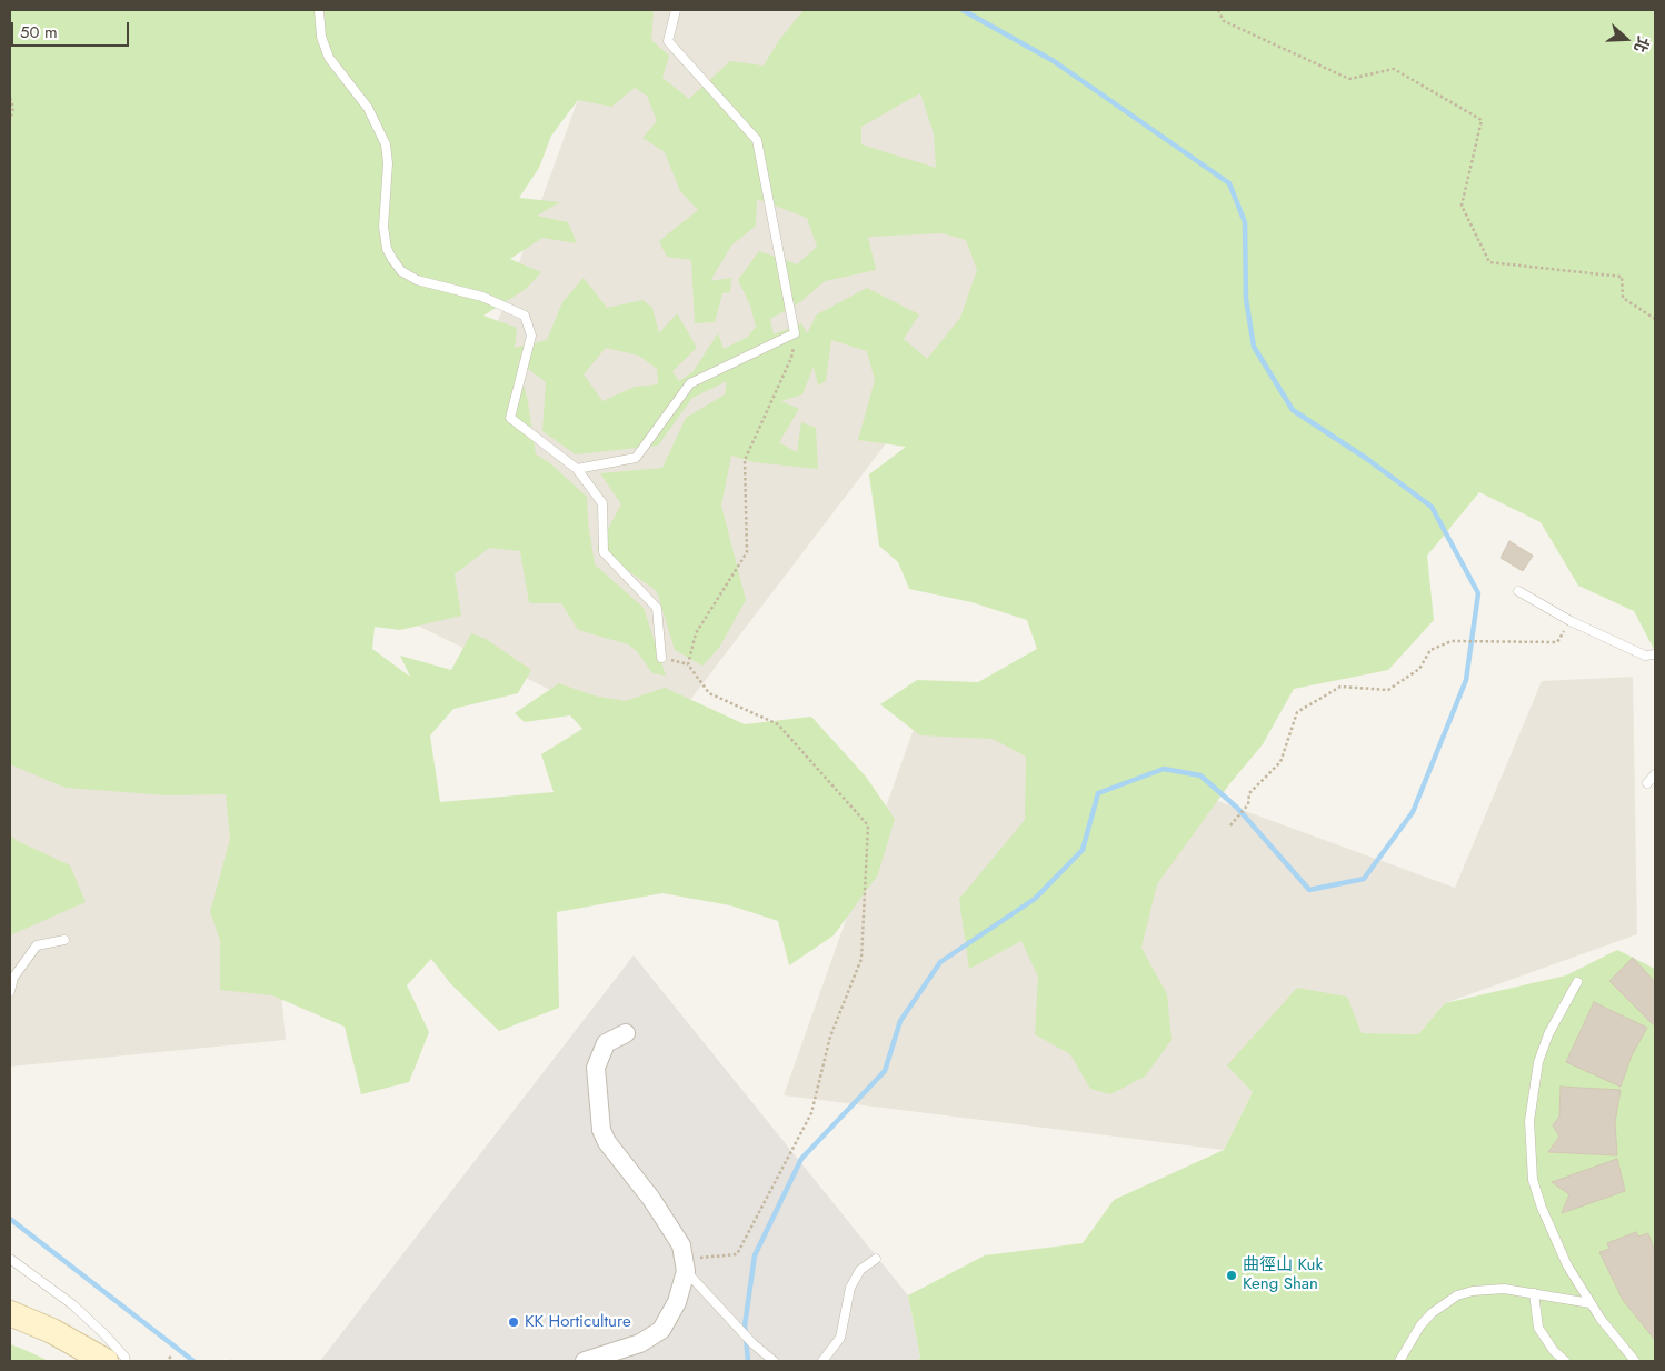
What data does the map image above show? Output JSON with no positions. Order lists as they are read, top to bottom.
{
  "places": ["曲徑山 Kuk Keng Shan", "KK Horticulture"],
  "scale_bar": "50 m",
  "north": "right"
}
